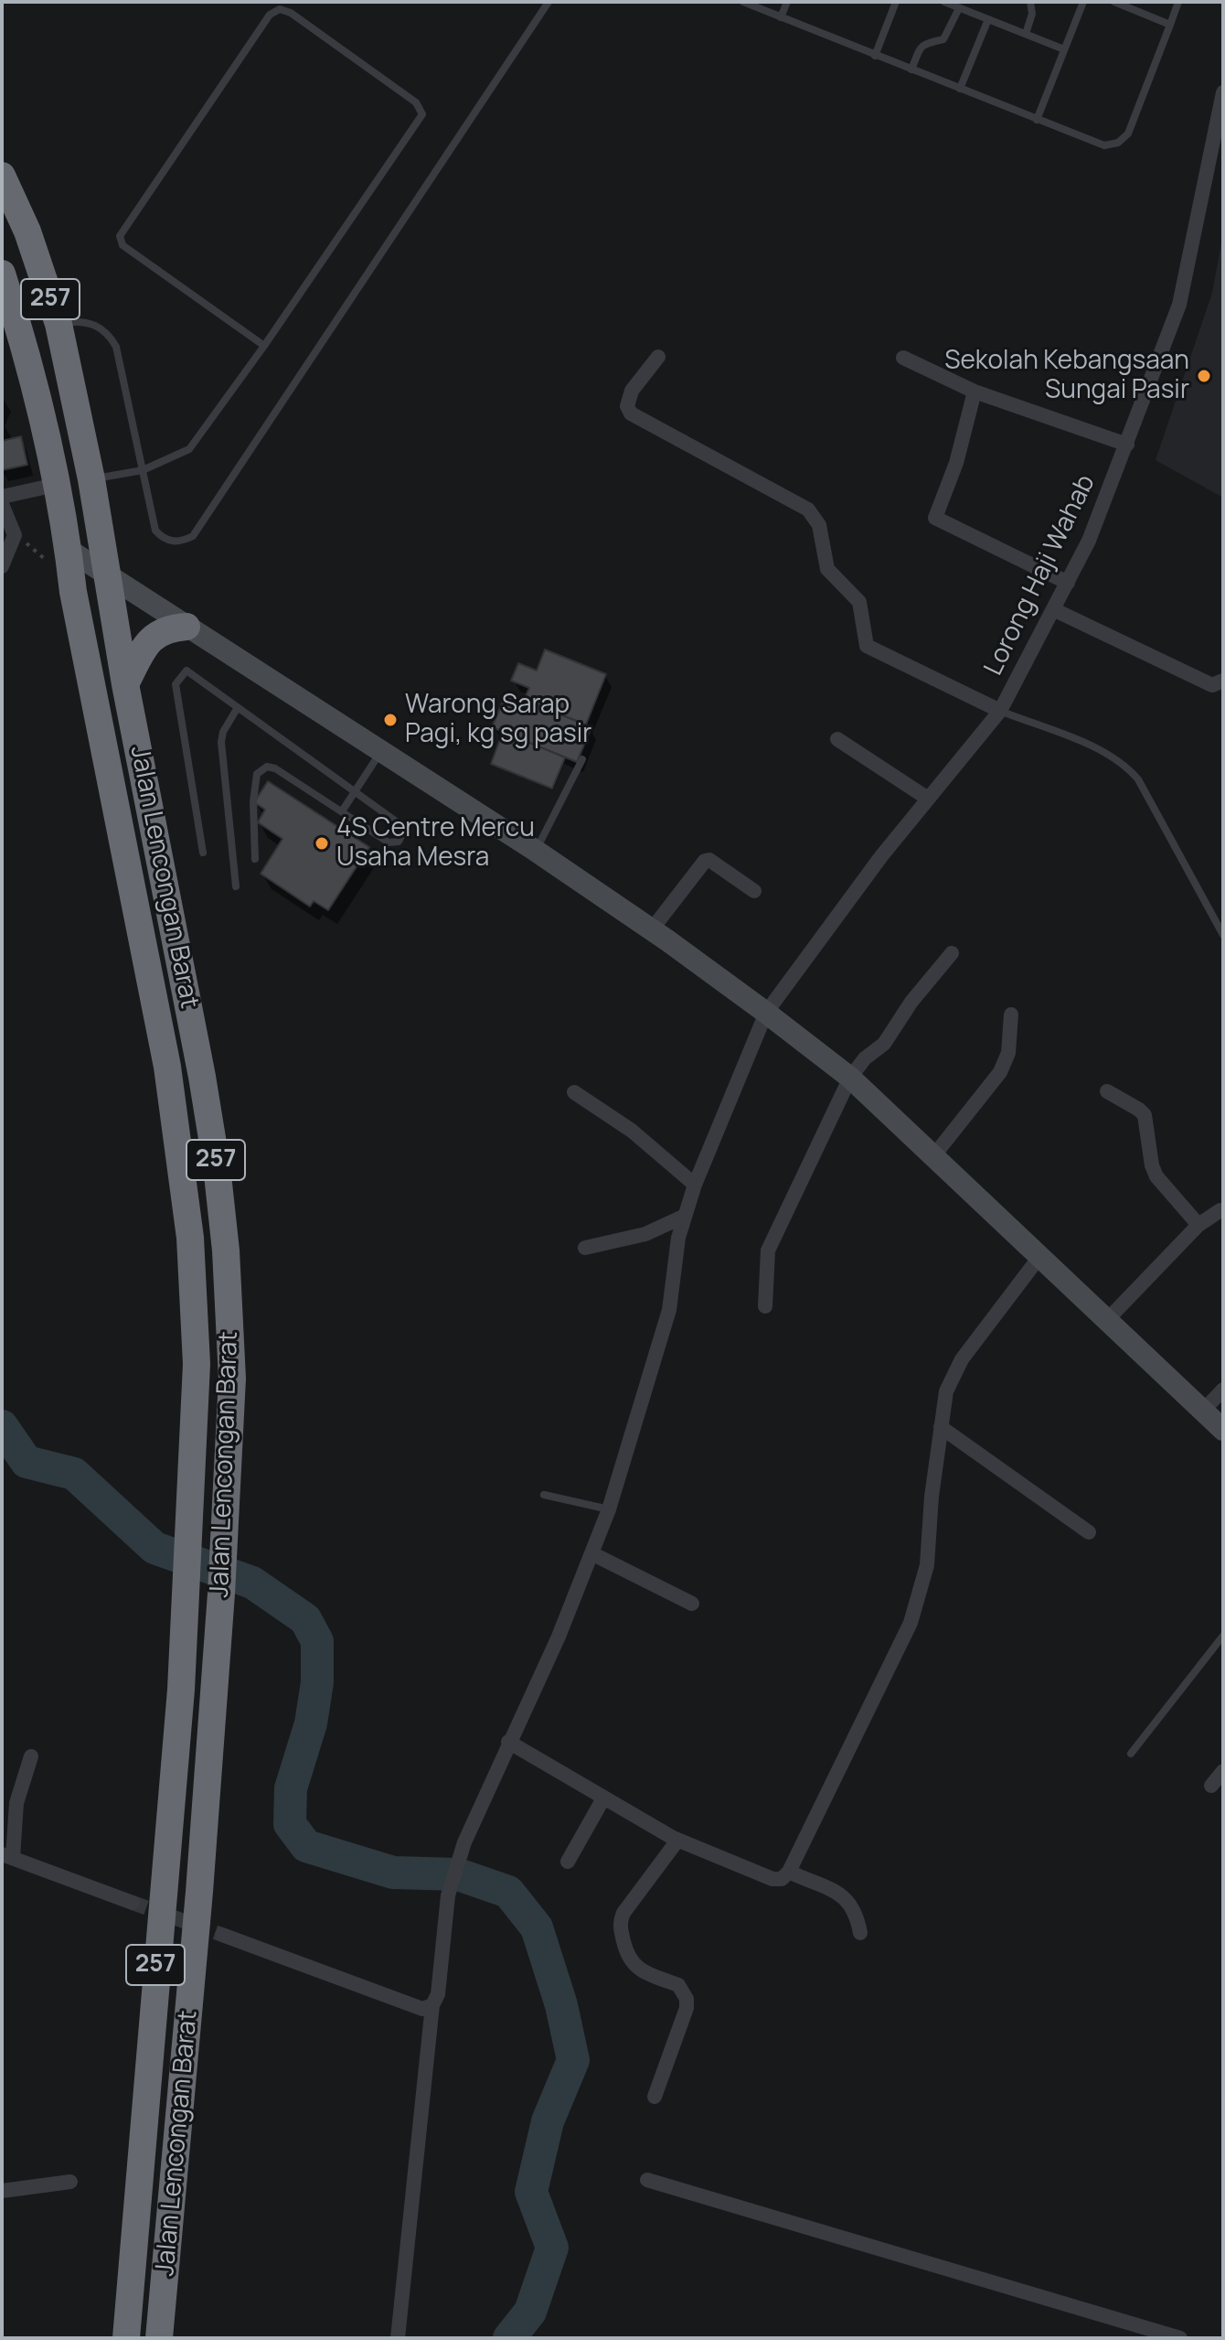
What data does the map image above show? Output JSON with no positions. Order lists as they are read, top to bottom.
{
  "streets": {
    "highway": ["257", "Jalan Lencongan Barat"],
    "street": ["Lorong Haji Wahab"]
  },
  "places": ["Sekolah Kebangsaan Sungai Pasir", "Warong Sarap Pagi, kg sg pasir", "4S Centre Mercu Usaha Mesra"]
}
